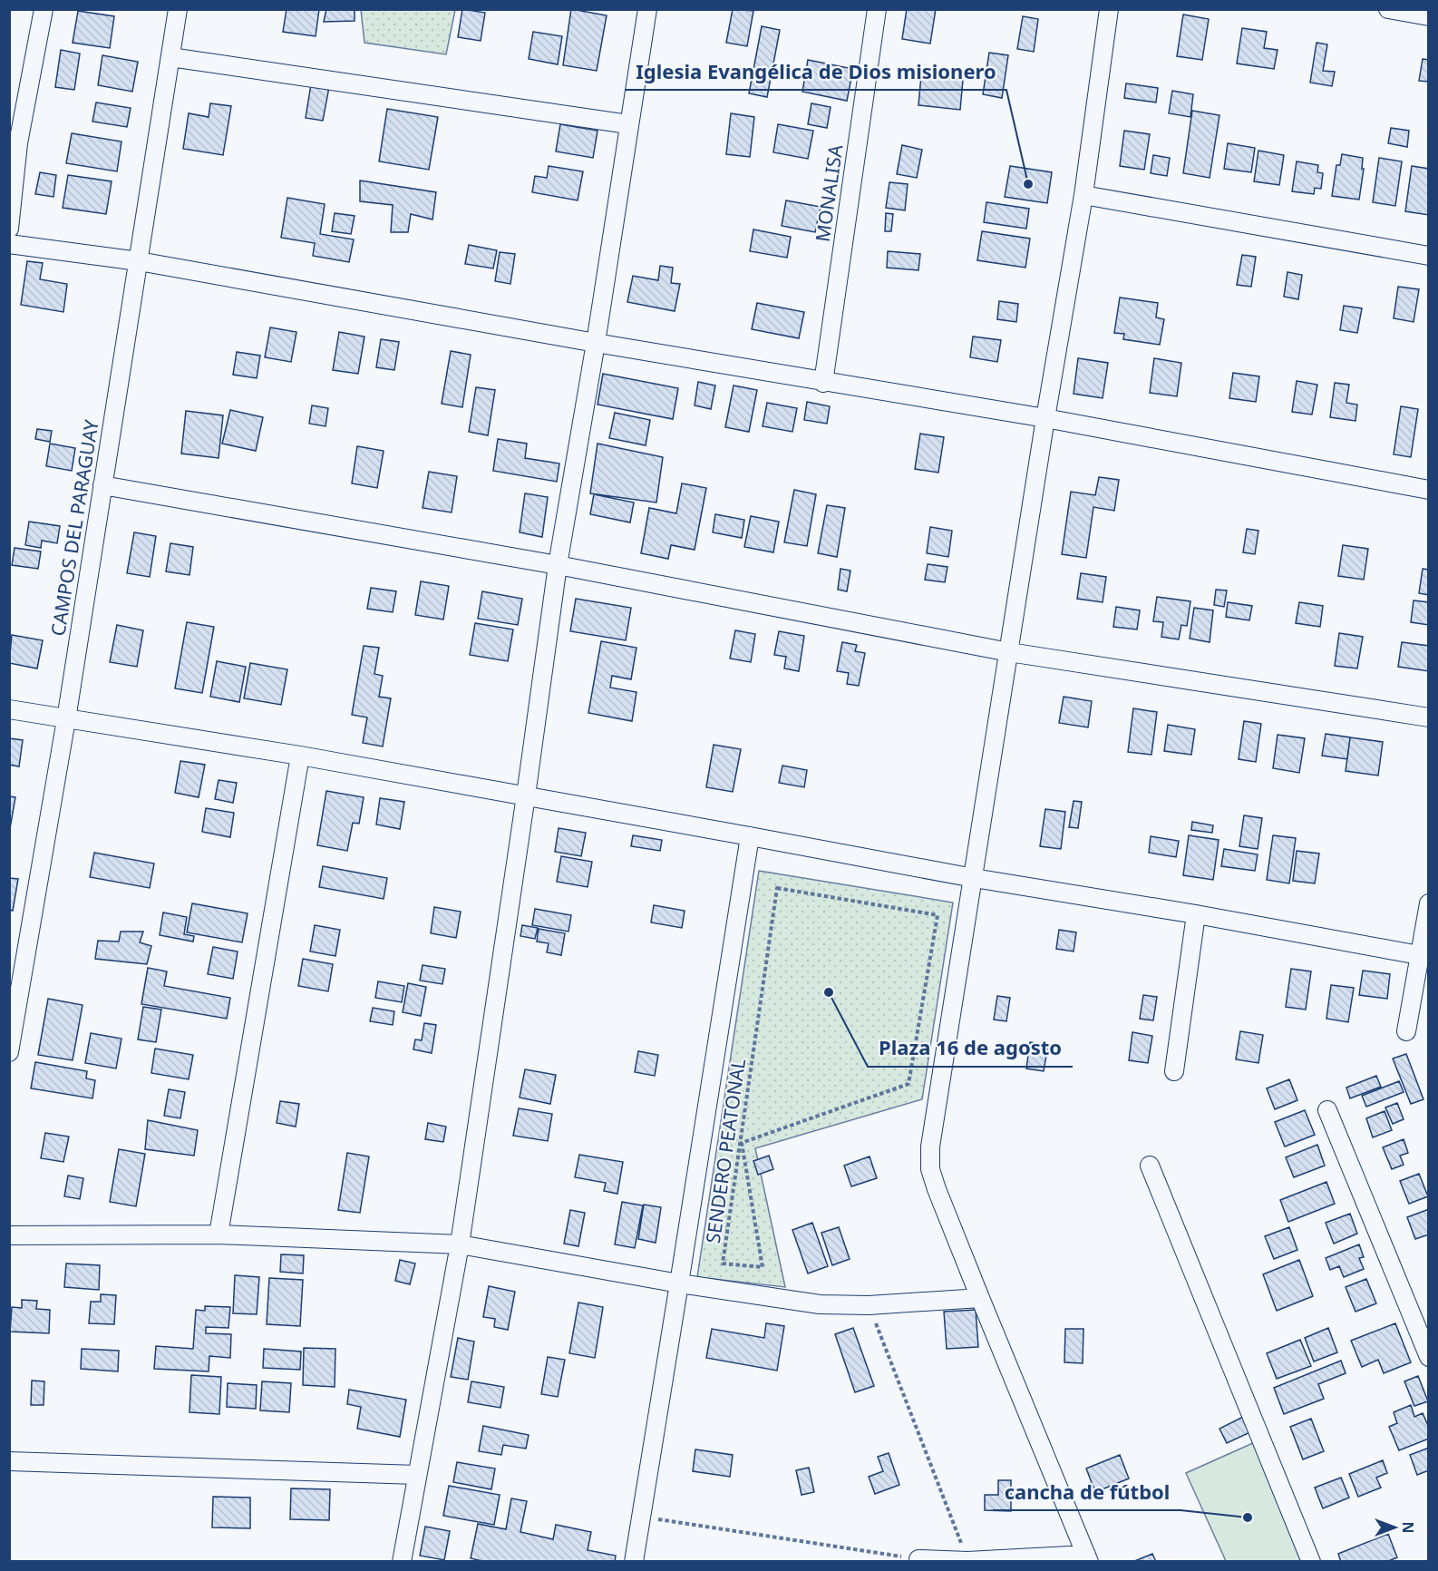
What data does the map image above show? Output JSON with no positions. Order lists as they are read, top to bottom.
{
  "streets": {
    "street": ["MONALISA", "CAMPOS DEL PARAGUAY"],
    "path": ["SENDERO PEATONAL"]
  },
  "places": ["Iglesia Evangélica de Dios misionero", "Plaza 16 de agosto", "cancha de fútbol"],
  "north": "right"
}
